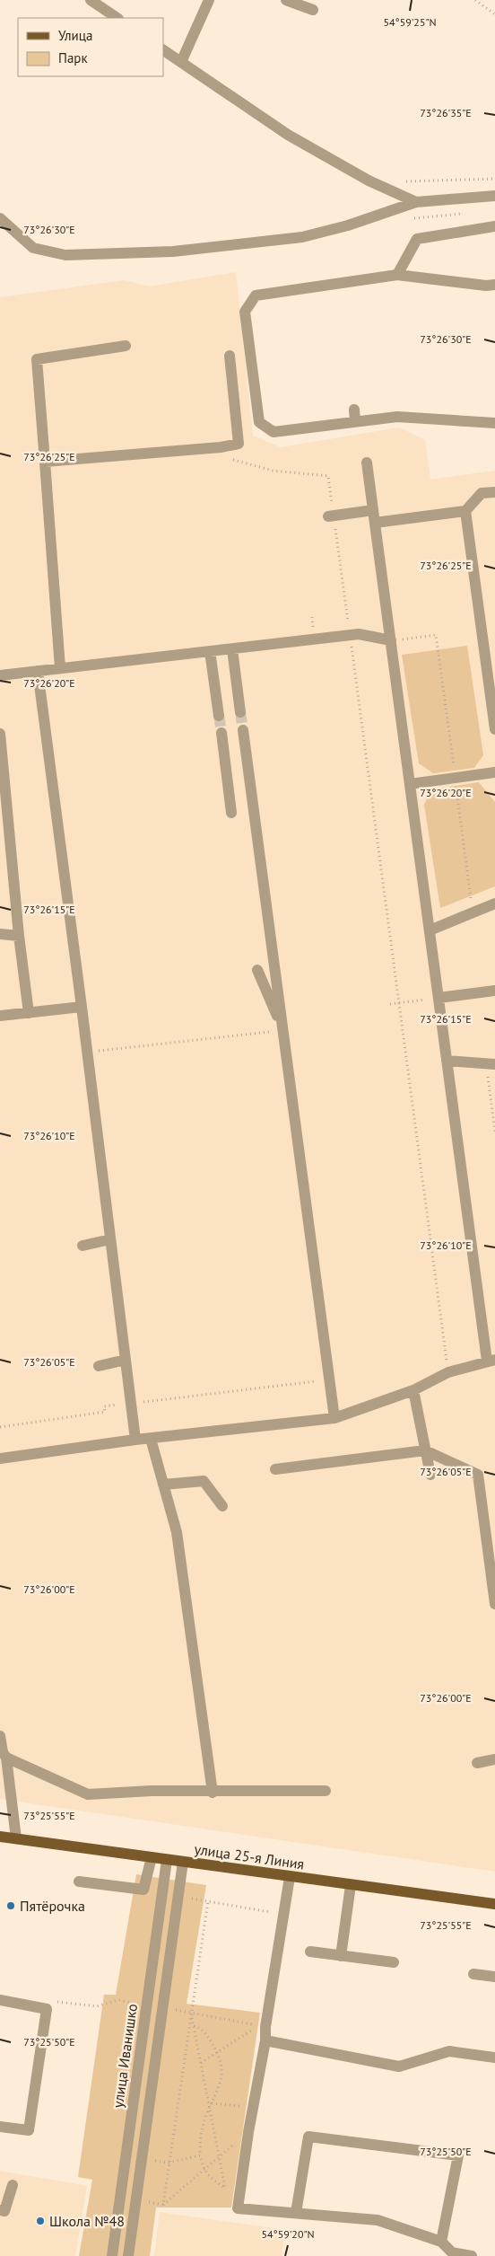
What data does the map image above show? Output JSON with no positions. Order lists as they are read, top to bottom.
{
  "streets": {
    "main road": ["улица 25-я Линия"],
    "street": ["улица Иванишко"]
  },
  "crossings": [
    ["улица 25-я Линия", "улица Иванишко"]
  ],
  "places": ["Пятёрочка", "Школа №48"],
  "legend": ["Улица", "Парк"],
  "coordinates": [
    "54°59'25\"N",
    "73°26'35\"E",
    "73°26'30\"E",
    "73°26'25\"E",
    "73°26'20\"E",
    "73°26'15\"E",
    "73°26'10\"E",
    "73°26'05\"E",
    "73°26'00\"E",
    "73°25'55\"E",
    "73°25'50\"E",
    "54°59'20\"N"
  ]
}
